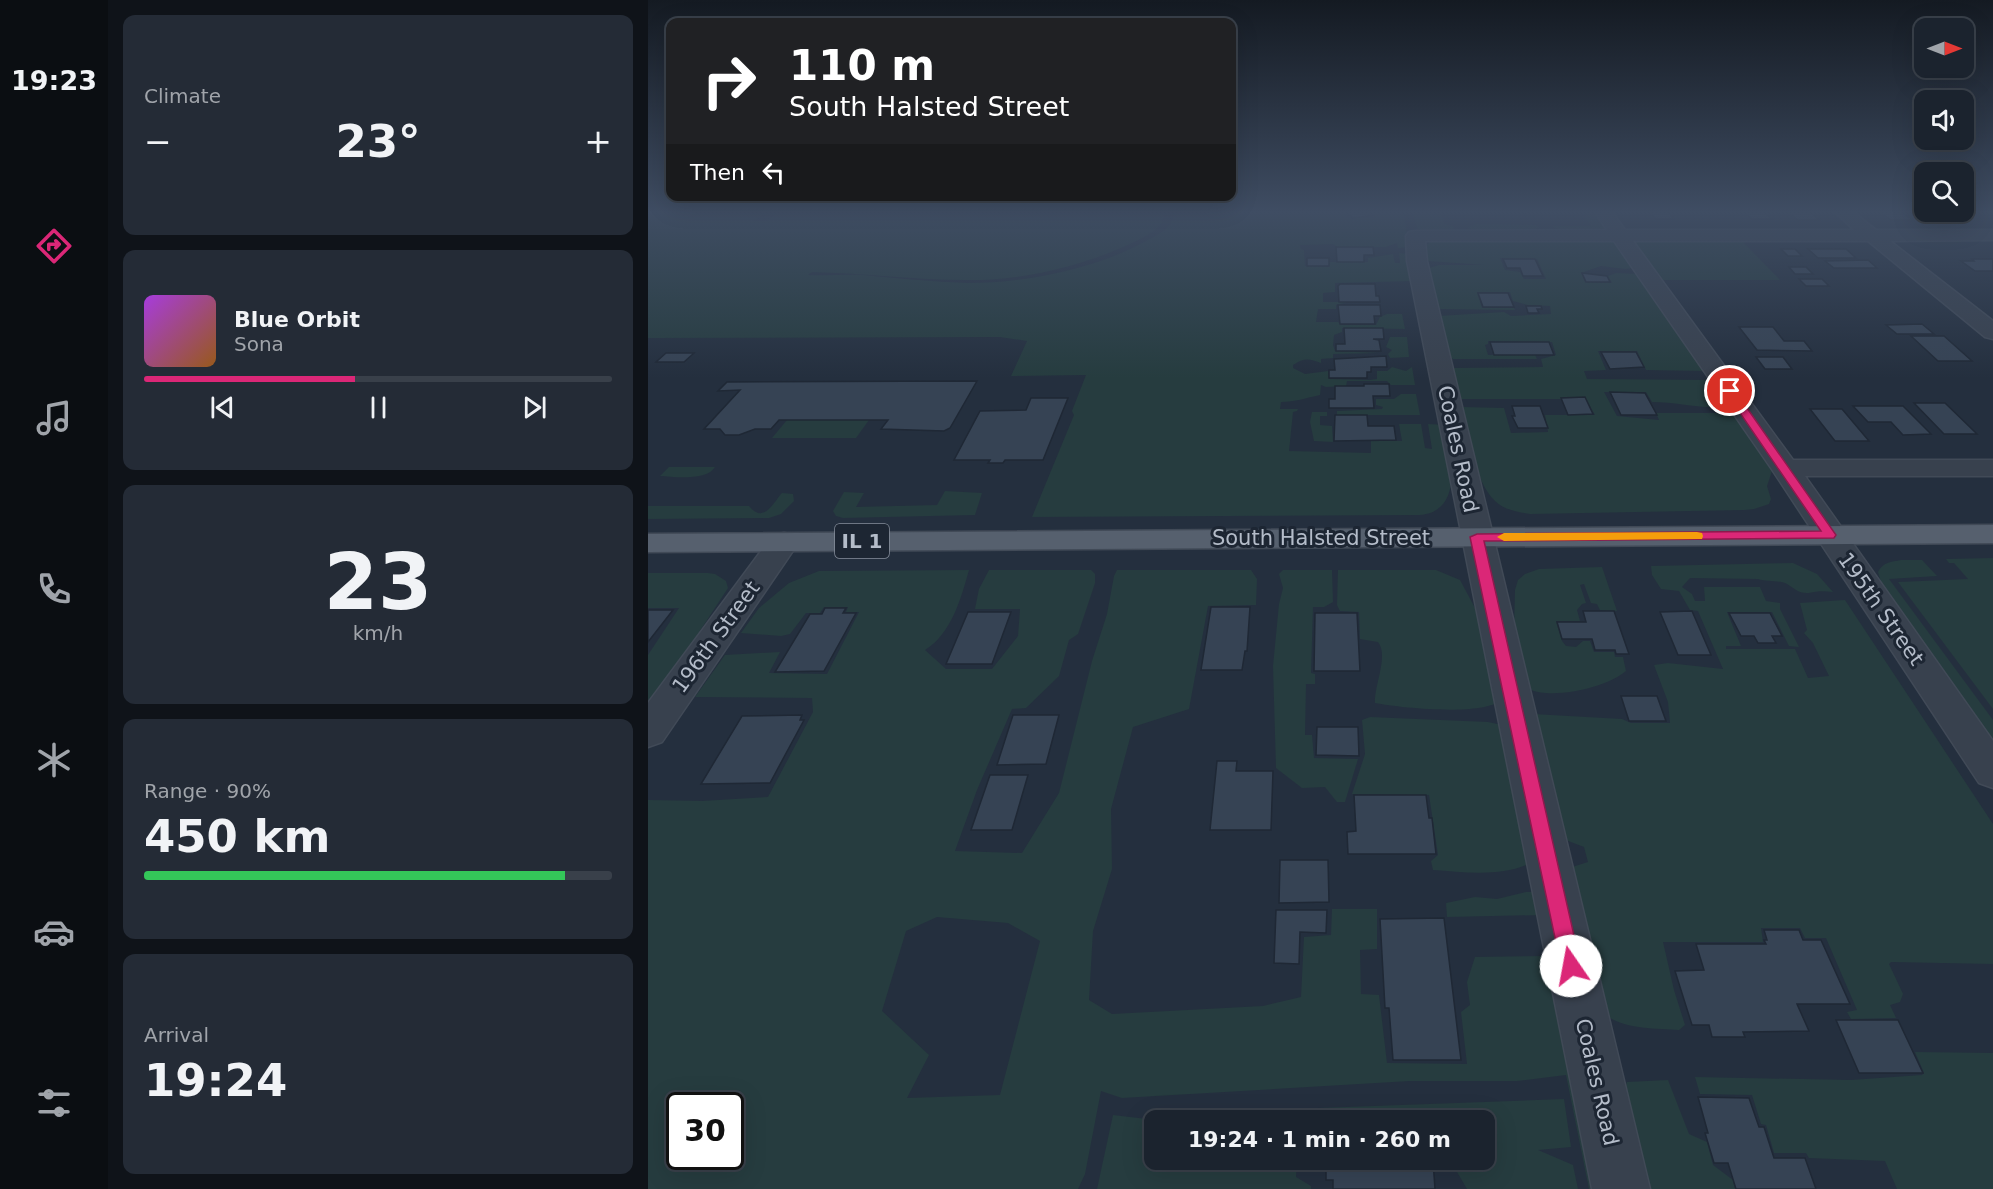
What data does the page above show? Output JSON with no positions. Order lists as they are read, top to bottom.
{
  "streets": {
    "main road": ["South Halsted Street", "IL 1"],
    "street": ["Coales Road", "195th Street", "196th Street"]
  },
  "crossings": [
    ["Coales Road", "South Halsted Street"],
    ["South Halsted Street", "195th Street"],
    ["South Halsted Street", "196th Street"]
  ],
  "north": "right",
  "page": {
    "tabs": "19:23",
    "tile": [
      "Climate",
      ["23", "km/h"],
      ["Range · 90%", "450 km"],
      ["Arrival", "19:24"]
    ],
    "turn": ["110 m", "South Halsted Street"],
    "heat": ["−", "23°", "+"],
    "then": "Then",
    "song": ["Blue Orbit", "Sona"],
    "limit": "30",
    "trip": "19:24 · 1 min · 260 m"
  }
}
